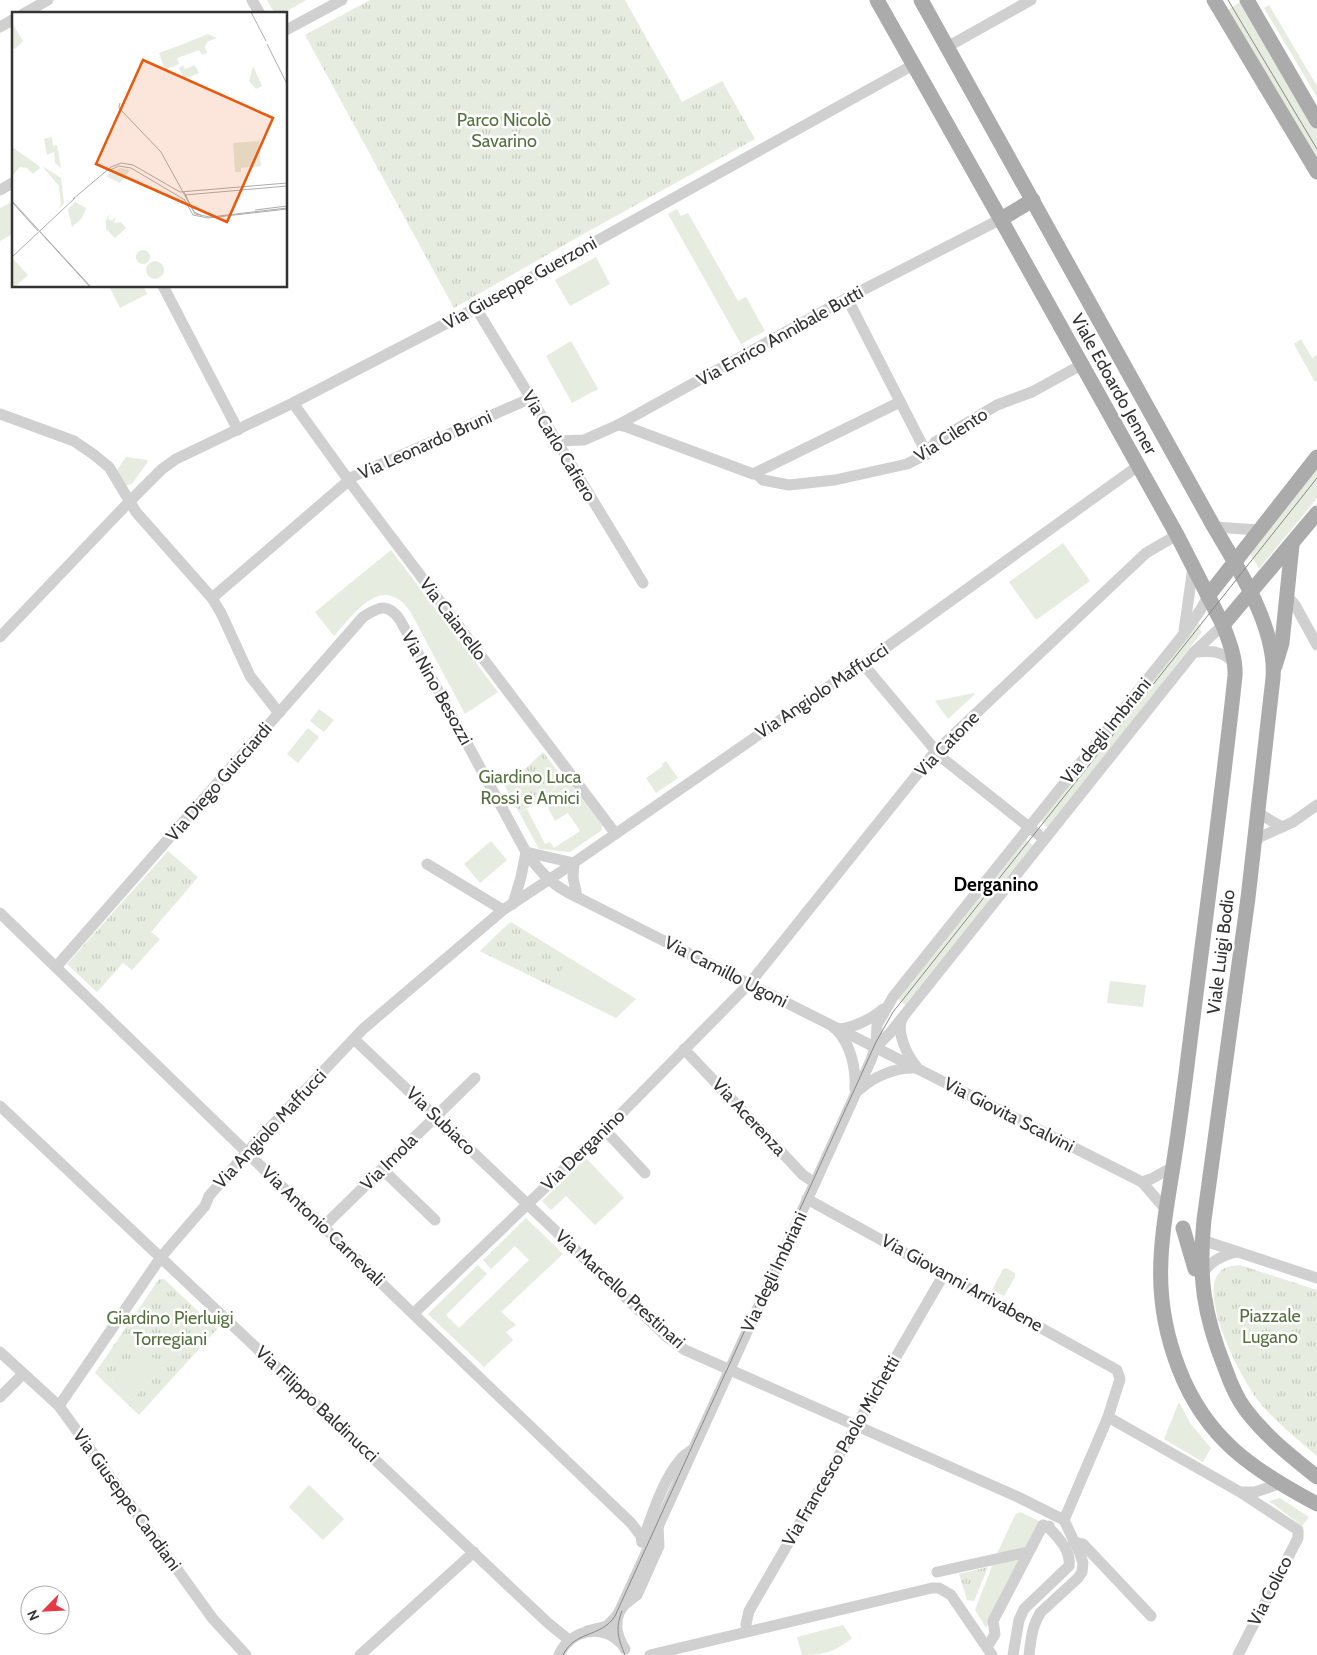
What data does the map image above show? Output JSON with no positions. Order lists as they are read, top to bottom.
{
  "streets": {
    "main road": ["Viale Edoardo Jenner", "Viale Luigi Bodio"],
    "street": [
      "Via Giuseppe Guerzoni",
      "Via Enrico Annibale Butti",
      "Via Cilento",
      "Via Leonardo Bruni",
      "Via Carlo Cafiero",
      "Via Caianello",
      "Via Nino Besozzi",
      "Via Angiolo Maffucci",
      "Via degli Imbriani",
      "Via Catone",
      "Via Diego Guicciardi",
      "Via Camillo Ugoni",
      "Via Giovita Scalvini",
      "Via Acerenza",
      "Via Subiaco",
      "Via Derganino",
      "Via Imola",
      "Via Antonio Carnevali",
      "Via Giovanni Arrivabene",
      "Via Marcello Prestinari",
      "Via Filippo Baldinucci",
      "Via Francesco Paolo Michetti",
      "Via Giuseppe Candiani",
      "Via Colico"
    ]
  },
  "crossings": [
    ["Via Giuseppe Guerzoni", "Viale Edoardo Jenner"],
    ["Via Giuseppe Guerzoni", "Via Carlo Cafiero"],
    ["Via Giuseppe Guerzoni", "Via Caianello"],
    ["Via Enrico Annibale Butti", "Viale Edoardo Jenner"],
    ["Via Enrico Annibale Butti", "Via Cilento"],
    ["Via Enrico Annibale Butti", "Via Carlo Cafiero"],
    ["Viale Edoardo Jenner", "Via Cilento"],
    ["Viale Edoardo Jenner", "Via Angiolo Maffucci"],
    ["Viale Edoardo Jenner", "Via degli Imbriani"],
    ["Viale Edoardo Jenner", "Via Catone"],
    ["Viale Edoardo Jenner", "Viale Luigi Bodio"],
    ["Via Leonardo Bruni", "Via Carlo Cafiero"],
    ["Via Leonardo Bruni", "Via Caianello"],
    ["Via Caianello", "Via Angiolo Maffucci"],
    ["Via Nino Besozzi", "Via Angiolo Maffucci"],
    ["Via Nino Besozzi", "Via Diego Guicciardi"],
    ["Via Nino Besozzi", "Via Camillo Ugoni"],
    ["Via Angiolo Maffucci", "Via Camillo Ugoni"],
    ["Via Angiolo Maffucci", "Via Subiaco"],
    ["Via Angiolo Maffucci", "Via Antonio Carnevali"],
    ["Via Angiolo Maffucci", "Via Filippo Baldinucci"],
    ["Via Angiolo Maffucci", "Via Giuseppe Candiani"],
    ["Via degli Imbriani", "Via Camillo Ugoni"],
    ["Via degli Imbriani", "Via Giovita Scalvini"],
    ["Via degli Imbriani", "Via Acerenza"],
    ["Via degli Imbriani", "Via Antonio Carnevali"],
    ["Via degli Imbriani", "Via Giovanni Arrivabene"],
    ["Via degli Imbriani", "Via Marcello Prestinari"],
    ["Via degli Imbriani", "Via Filippo Baldinucci"],
    ["Via Catone", "Via Camillo Ugoni"],
    ["Via Catone", "Via Derganino"],
    ["Via Diego Guicciardi", "Via Antonio Carnevali"],
    ["Viale Luigi Bodio", "Via Giovita Scalvini"],
    ["Via Camillo Ugoni", "Via Giovita Scalvini"],
    ["Via Camillo Ugoni", "Via Derganino"],
    ["Via Acerenza", "Via Derganino"],
    ["Via Subiaco", "Via Derganino"],
    ["Via Subiaco", "Via Imola"],
    ["Via Subiaco", "Via Marcello Prestinari"],
    ["Via Derganino", "Via Antonio Carnevali"],
    ["Via Derganino", "Via Marcello Prestinari"],
    ["Via Imola", "Via Antonio Carnevali"],
    ["Via Giovanni Arrivabene", "Via Francesco Paolo Michetti"],
    ["Via Marcello Prestinari", "Via Francesco Paolo Michetti"]
  ],
  "districts": ["Derganino"],
  "parks": [
    "Parco Nicolò Savarino",
    "Giardino Luca Rossi e Amici",
    "Piazzale Lugano",
    "Giardino Pierluigi Torregiani"
  ],
  "north": "bottom left"
}
